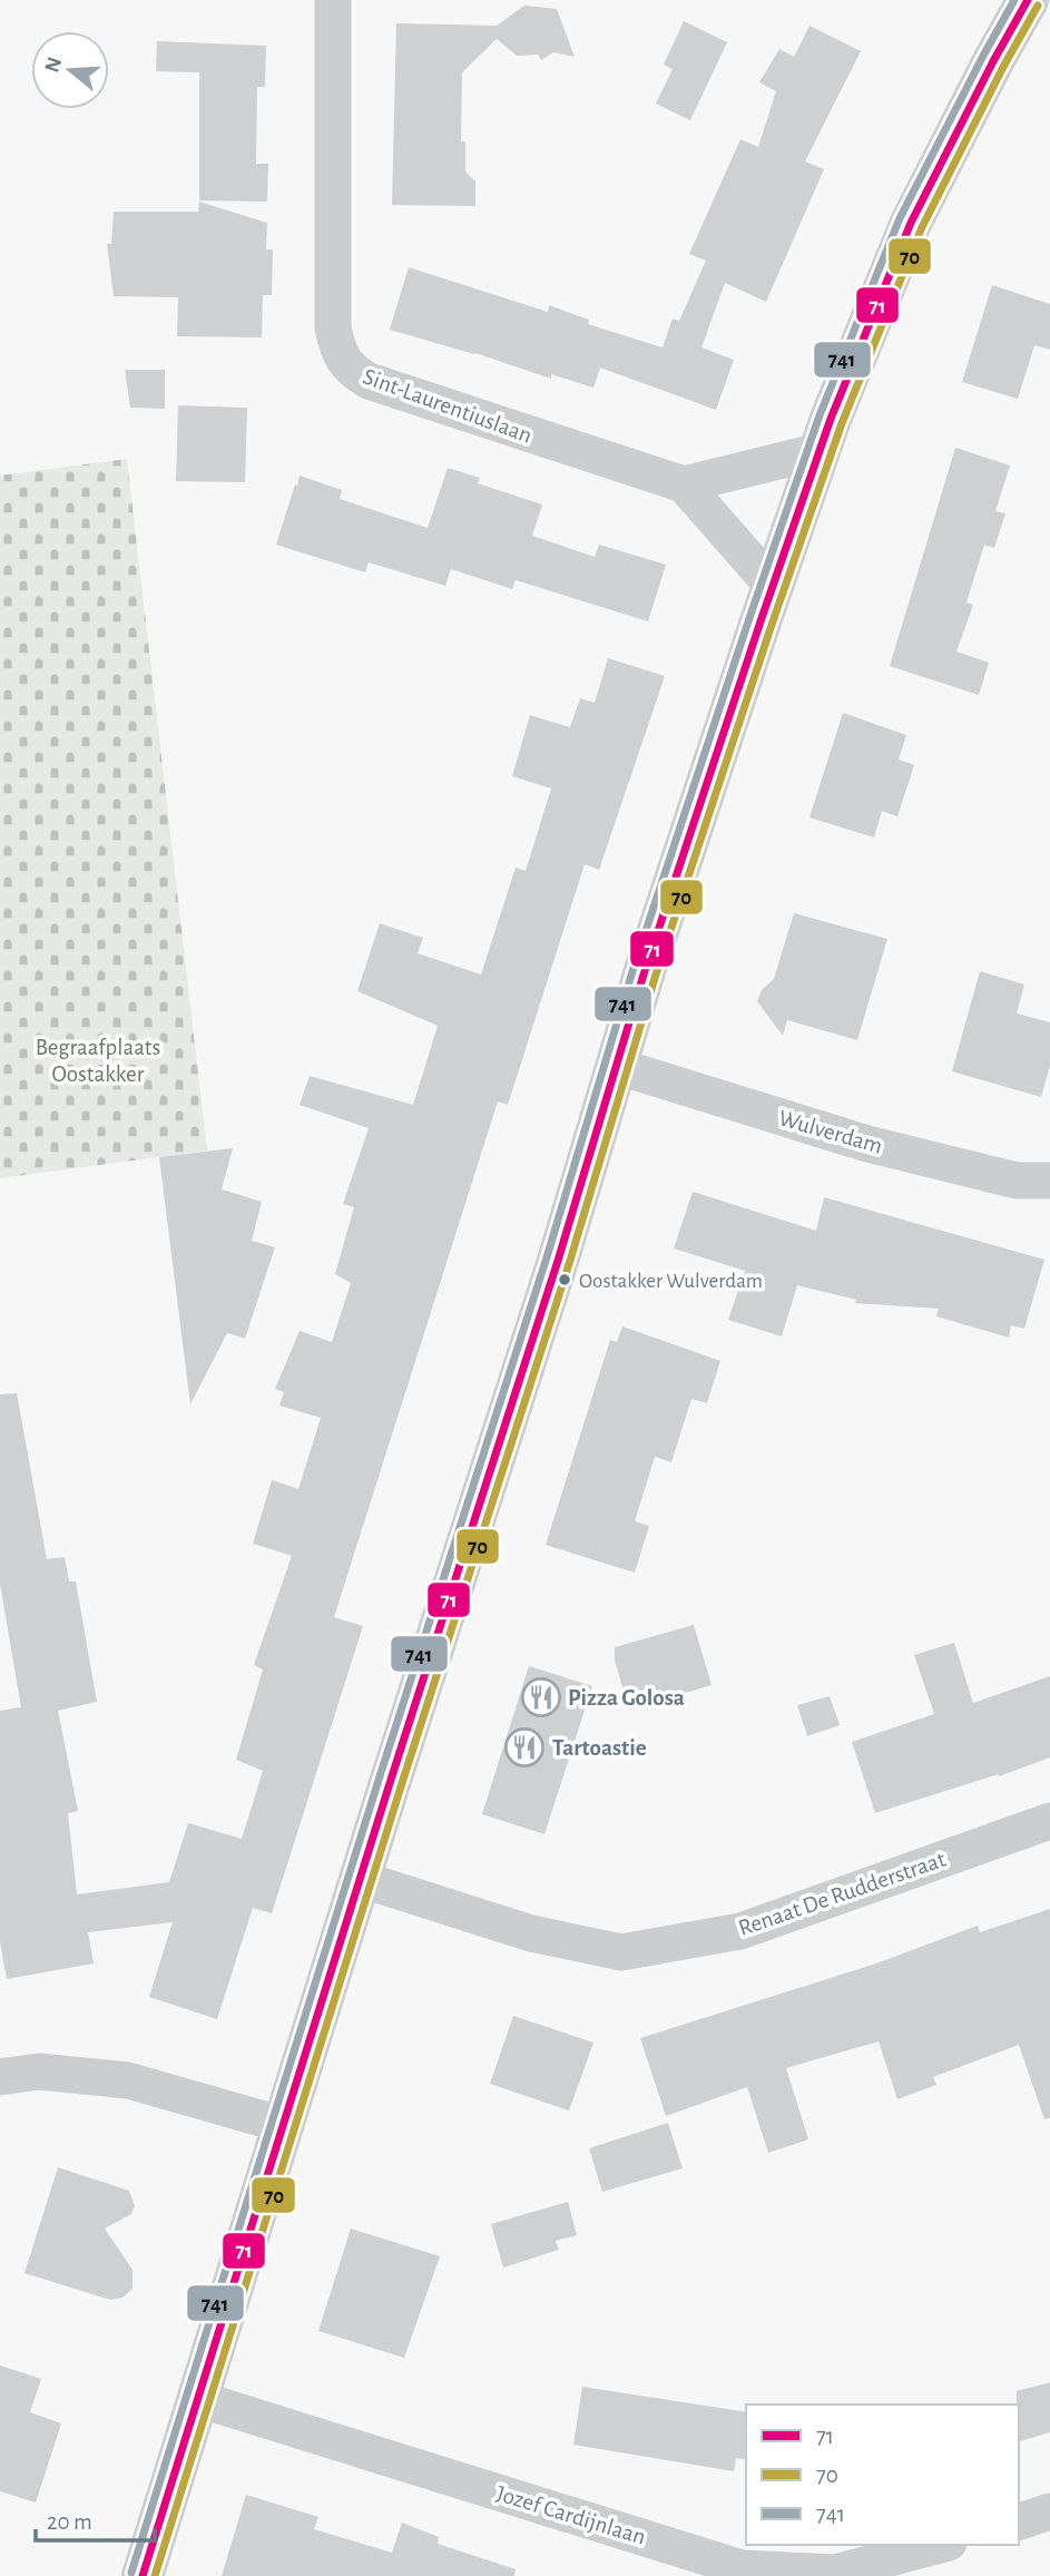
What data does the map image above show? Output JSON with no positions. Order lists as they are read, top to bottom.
{
  "streets": {
    "street": [
      "Sint-Laurentiuslaan",
      "Wulverdam",
      "Renaat De Rudderstraat",
      "Jozef Cardijnlaan"
    ]
  },
  "parks": ["Begraafplaats Oostakker"],
  "places": {
    "other": ["Oostakker Wulverdam"],
    "restaurant": ["Pizza Golosa", "Tartoastie"]
  },
  "lines": ["transit line 71", "transit line 741", "transit line 70"],
  "legend": ["71", "70", "741"],
  "scale_bar": "20 m",
  "north": "left"
}
